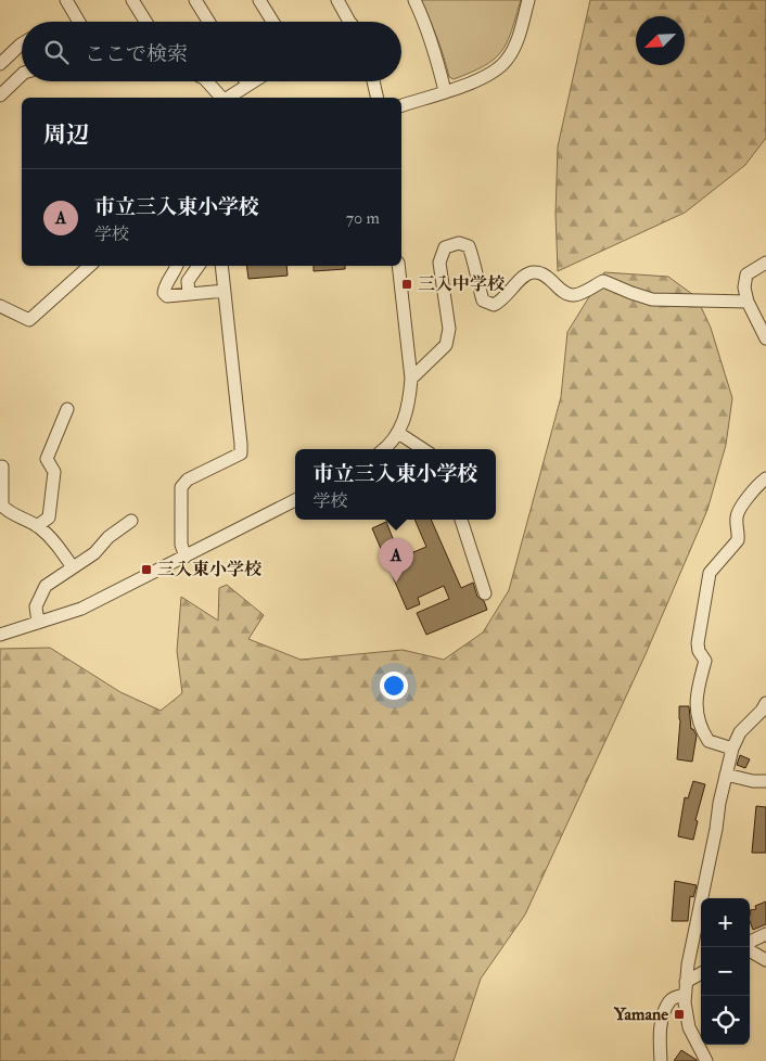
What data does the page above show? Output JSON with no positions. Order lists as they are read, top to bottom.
{
  "places": {
    "transit": ["三入中学校", "三入東小学校", "Yamane"]
  },
  "north": "bottom left",
  "page": {
    "search": "ここで検索",
    "heading": "周辺",
    "list": [
      {
        "mark": "A",
        "name": "市立三入東小学校",
        "note": "学校",
        "value": "70 m"
      }
    ],
    "popup": ["市立三入東小学校", "学校"],
    "pins": "A",
    "map_buttons": ["+", "−"]
  }
}
